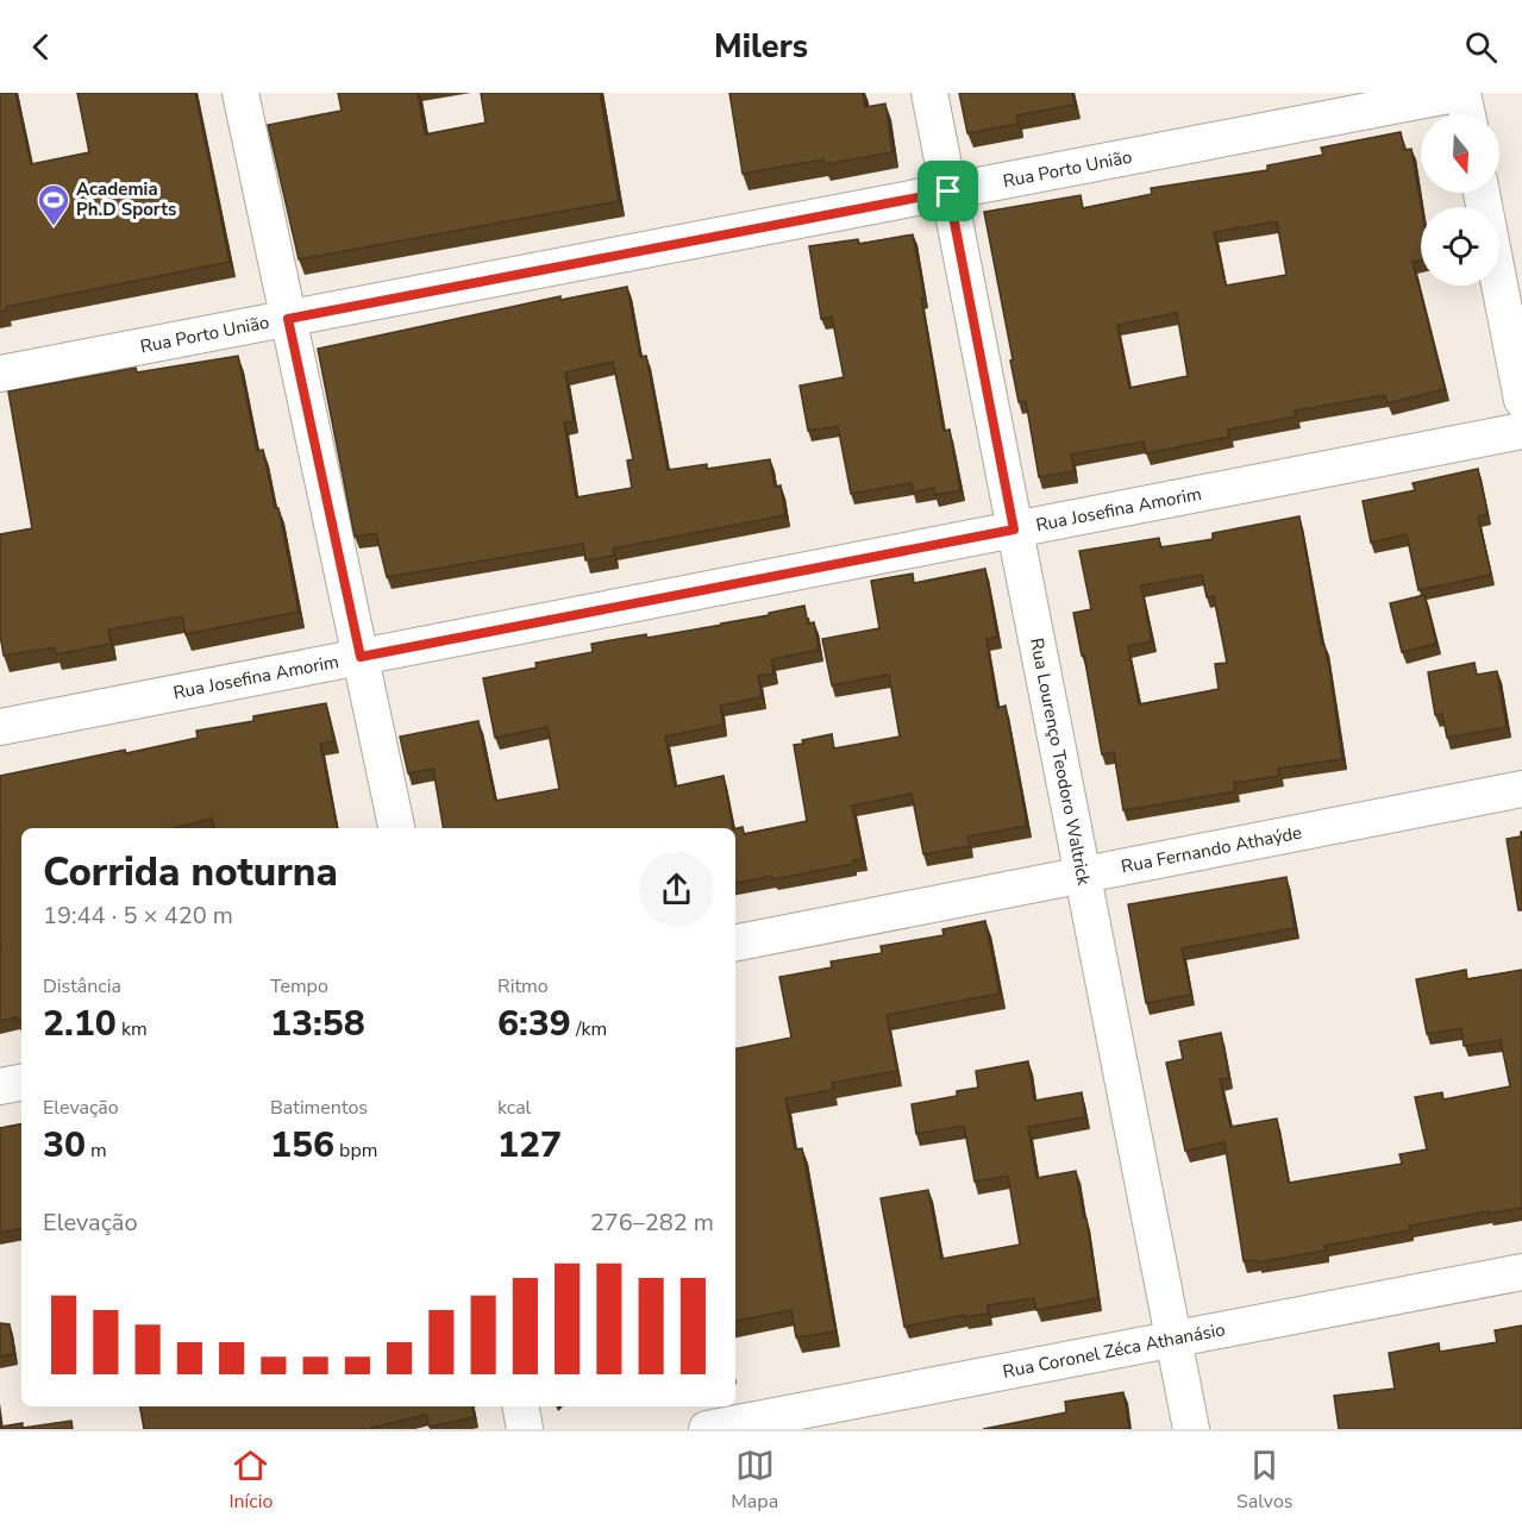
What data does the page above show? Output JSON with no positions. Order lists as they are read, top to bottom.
{
  "streets": {
    "street": [
      "Rua Porto União",
      "Rua Josefina Amorim",
      "Rua Lourenço Teodoro Waltrick",
      "Rua Fernando Athaýde",
      "Rua Coronel Zéca Athanásio"
    ]
  },
  "crossings": [
    ["Rua Porto União", "Rua Lourenço Teodoro Waltrick"],
    ["Rua Josefina Amorim", "Rua Lourenço Teodoro Waltrick"],
    ["Rua Lourenço Teodoro Waltrick", "Rua Fernando Athaýde"],
    ["Rua Lourenço Teodoro Waltrick", "Rua Coronel Zéca Athanásio"]
  ],
  "places": {
    "sports": ["Academia Ph.D Sports"]
  },
  "north": "bottom",
  "page": {
    "header": "Milers",
    "heading": ["Corrida noturna", "19:44 · 5 × 420 m"],
    "stats": [
      ["Distância", "2.10 km"],
      ["Tempo", "13:58"],
      ["Ritmo", "6:39 /km"],
      ["Elevação", "30 m"],
      ["Batimentos", "156 bpm"],
      ["kcal", "127"]
    ],
    "chart": ["Elevação", "276–282 m"],
    "tabs": ["Início", "Mapa", "Salvos"]
  }
}
